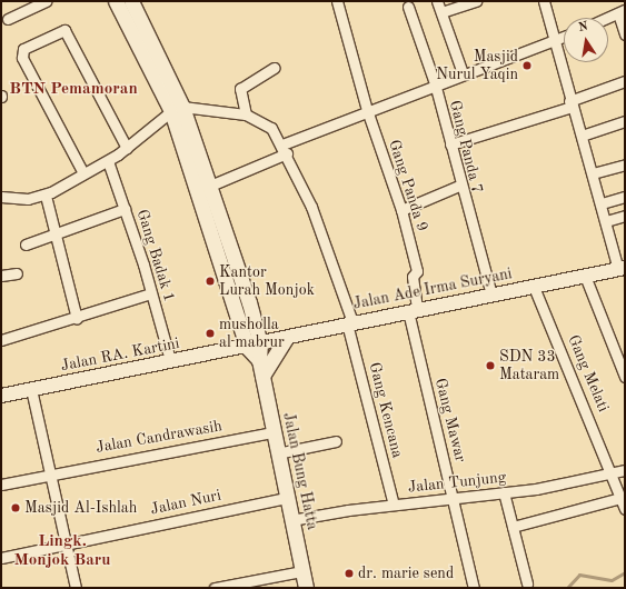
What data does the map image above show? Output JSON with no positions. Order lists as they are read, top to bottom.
{
  "streets": {
    "main road": ["Jalan Bung Hatta"],
    "street": [
      "Gang Panda 7",
      "Gang Panda 9",
      "Gang Badak 1",
      "Jalan Ade Irma Suryani",
      "Jalan RA. Kartini",
      "Gang Melati",
      "Gang Kencana",
      "Gang Mawar",
      "Jalan Candrawasih",
      "Jalan Tunjung",
      "Jalan Nuri"
    ]
  },
  "crossings": [
    ["Gang Panda 7", "Jalan Ade Irma Suryani"],
    ["Gang Panda 9", "Gang Mawar"],
    ["Gang Badak 1", "Jalan RA. Kartini"],
    ["Jalan Ade Irma Suryani", "Jalan RA. Kartini"],
    ["Jalan Ade Irma Suryani", "Gang Melati"],
    ["Jalan Ade Irma Suryani", "Gang Kencana"],
    ["Jalan Ade Irma Suryani", "Gang Mawar"],
    ["Jalan Ade Irma Suryani", "Jalan Bung Hatta"],
    ["Jalan RA. Kartini", "Jalan Bung Hatta"],
    ["Gang Melati", "Jalan Tunjung"],
    ["Gang Kencana", "Jalan Tunjung"],
    ["Gang Mawar", "Jalan Tunjung"],
    ["Jalan Candrawasih", "Jalan Bung Hatta"],
    ["Jalan Bung Hatta", "Jalan Tunjung"],
    ["Jalan Bung Hatta", "Jalan Nuri"]
  ],
  "districts": ["BTN Pemamoran", "Lingk. Monjok Baru"],
  "places": [
    "Masjid Nurul Yaqin",
    "Kantor Lurah Monjok",
    "musholla al mabrur",
    "SDN 33 Mataram",
    "Masjid Al-Ishlah",
    "dr. marie send"
  ],
  "north": "top"
}
